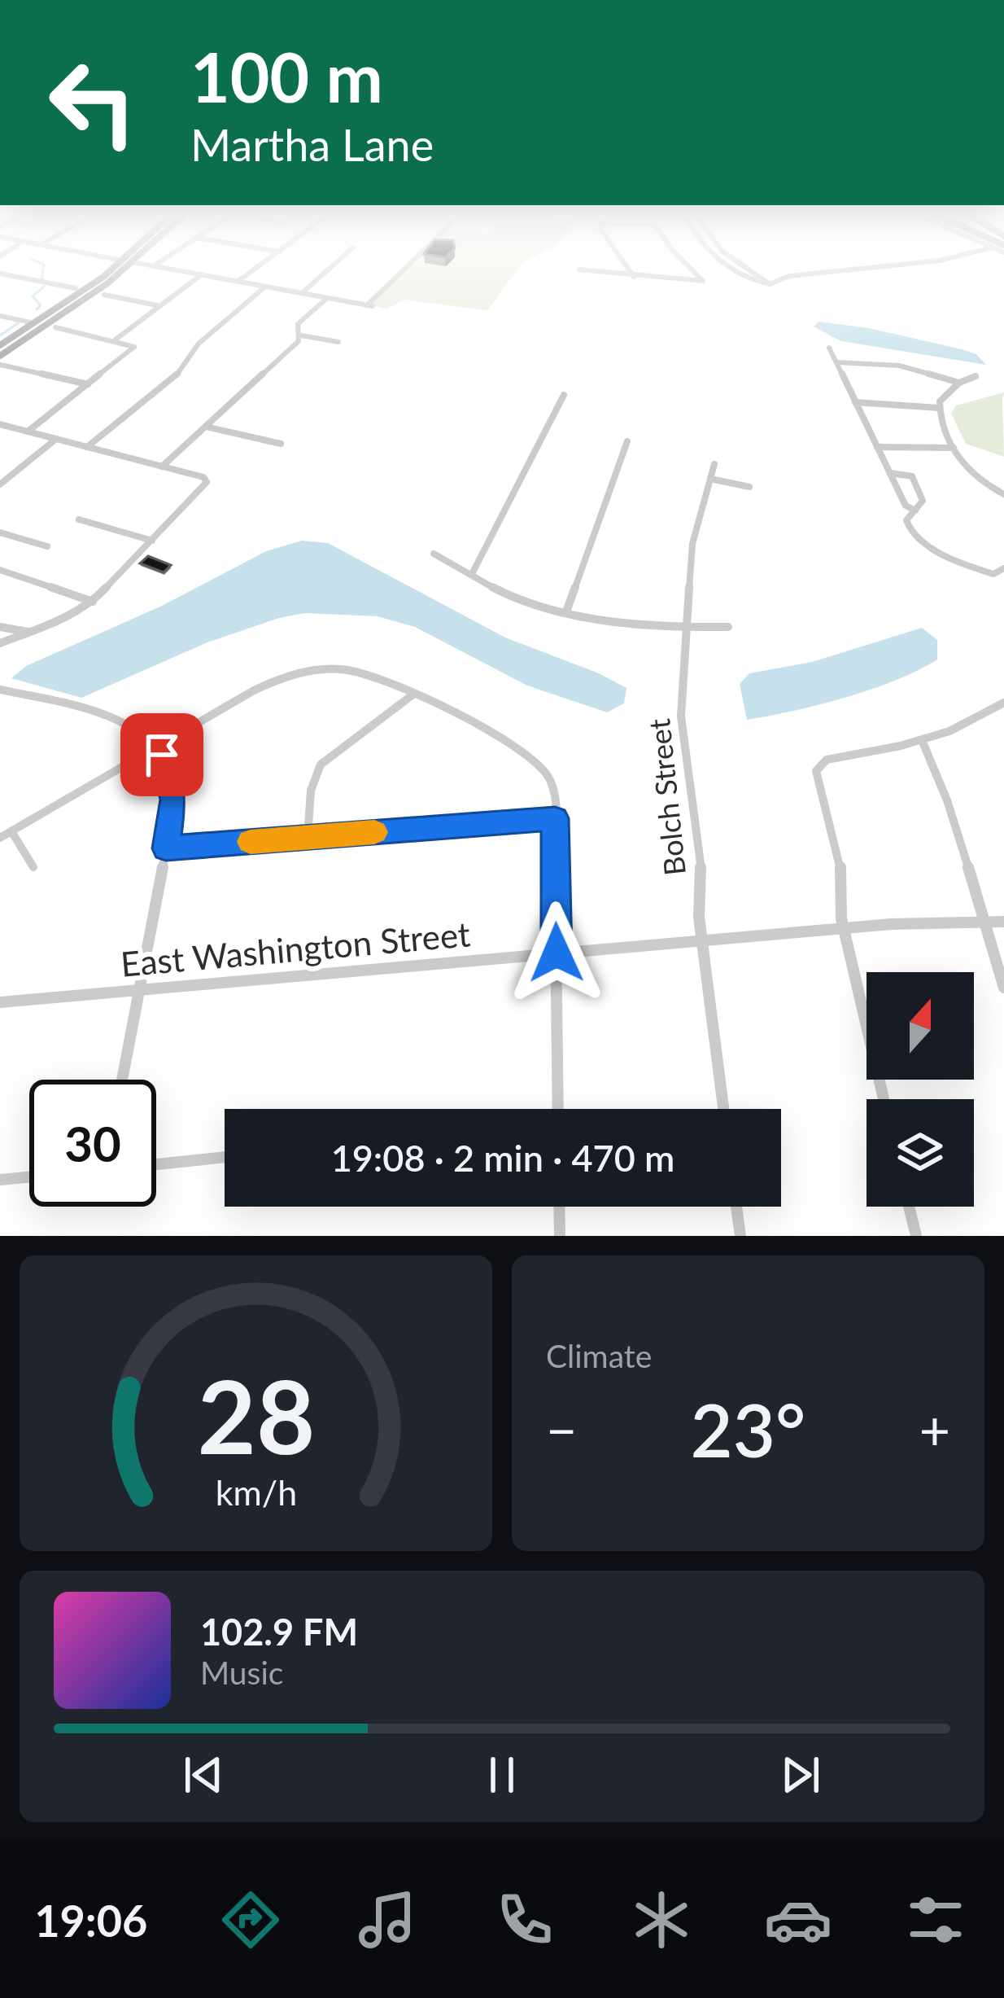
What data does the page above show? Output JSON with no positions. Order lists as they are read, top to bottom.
{
  "streets": {
    "street": ["Bolch Street", "East Washington Street"]
  },
  "crossings": [
    ["Bolch Street", "East Washington Street"]
  ],
  "north": "top",
  "page": {
    "turn": ["100 m", "Martha Lane"],
    "limit": "30",
    "trip": "19:08 · 2 min · 470 m",
    "tile": "Climate",
    "heat": ["−", "23°", "+"],
    "song": ["102.9 FM", "Music"],
    "tabs": "19:06",
    "gauge": ["28", "km/h"]
  }
}
